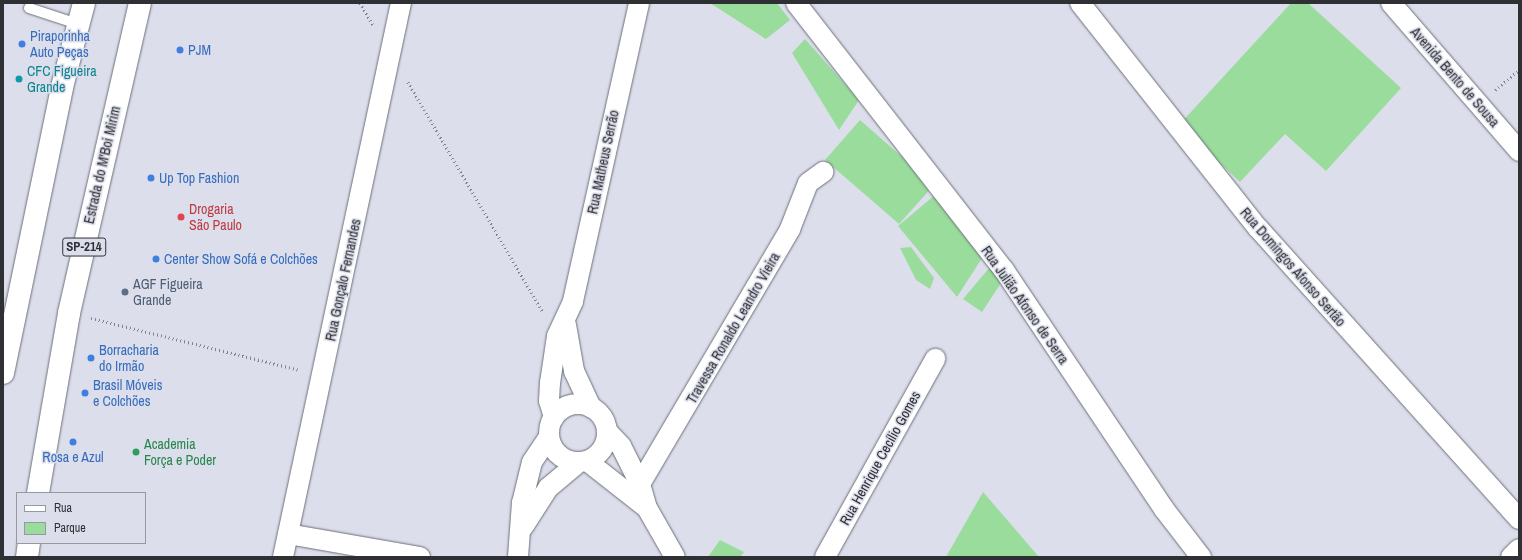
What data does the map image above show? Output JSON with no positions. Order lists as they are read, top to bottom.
{
  "streets": {
    "main road": ["Estrada do M'Boi Mirim", "SP-214"],
    "street": [
      "Avenida Bento de Sousa",
      "Rua Matheus Serrão",
      "Rua Domingos Afonso Sertão",
      "Rua Gonçalo Fernandes",
      "Rua Julião Afonso de Serra",
      "Travessa Ronaldo Leandro Vieira",
      "Rua Henrique Cecílio Gomes"
    ]
  },
  "places": [
    "Piraporinha Auto Peças",
    "PJM",
    "CFC Figueira Grande",
    "Up Top Fashion",
    "Drogaria São Paulo",
    "Center Show Sofá e Colchões",
    "AGF Figueira Grande",
    "Borracharia do Irmão",
    "Brasil Móveis e Colchões",
    "Rosa e Azul",
    "Academia Força e Poder"
  ],
  "legend": ["Rua", "Parque"]
}
